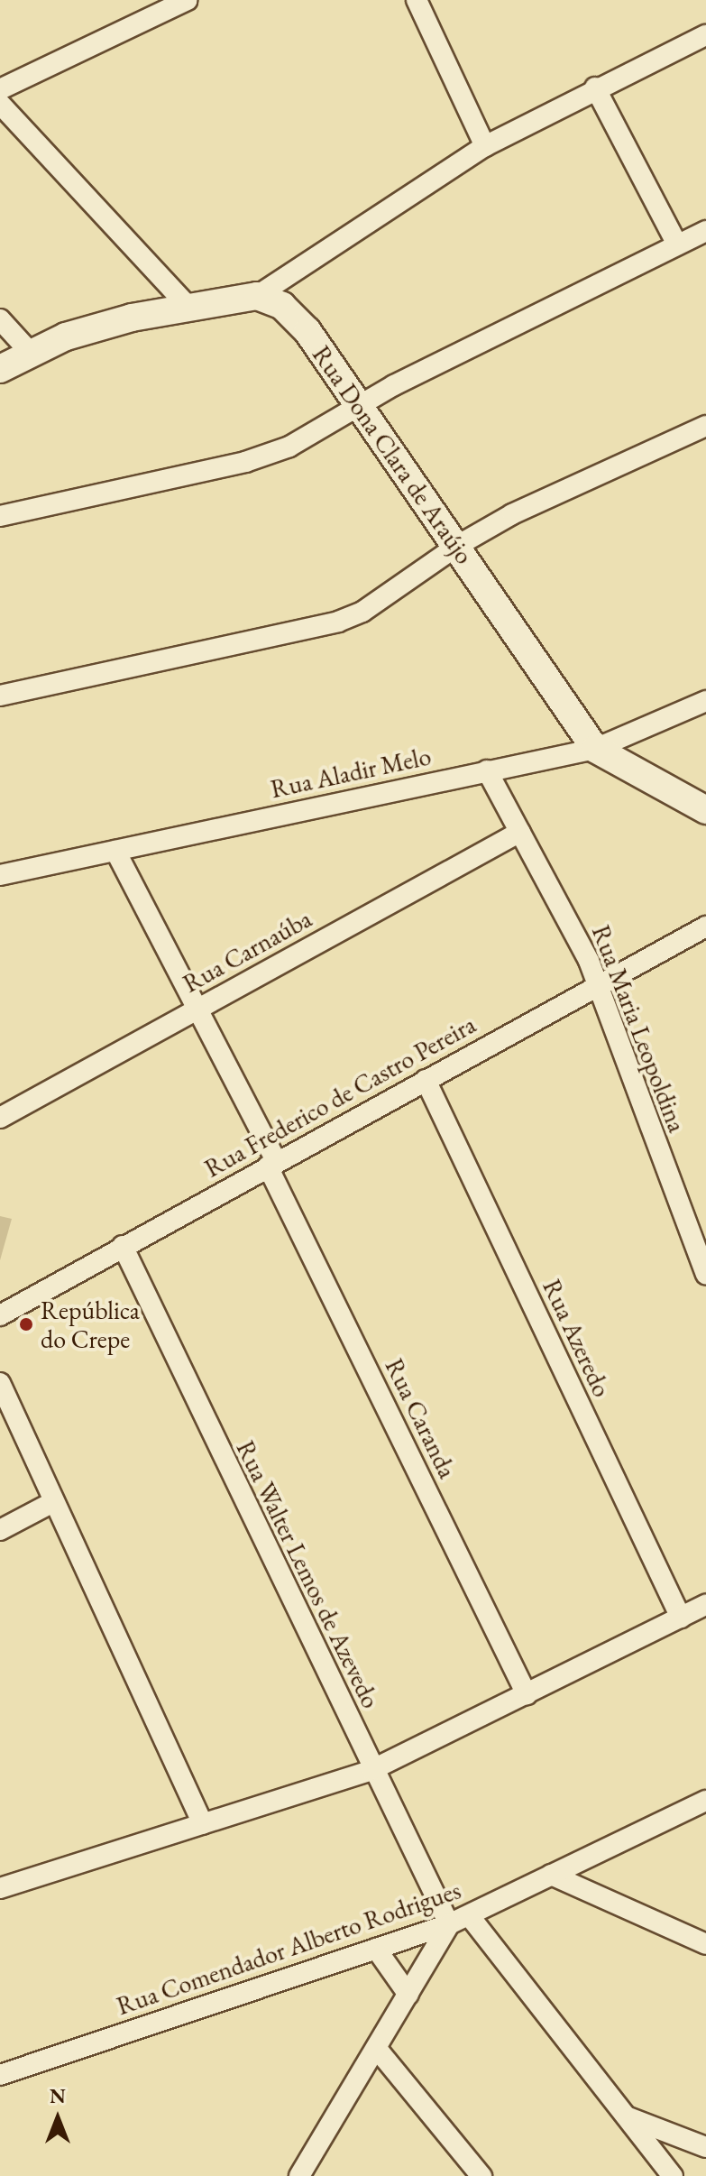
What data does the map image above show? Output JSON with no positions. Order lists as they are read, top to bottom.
{
  "streets": {
    "main road": ["Rua Dona Clara de Araújo"],
    "street": [
      "Rua Aladir Melo",
      "Rua Carnaúba",
      "Rua Maria Leopoldina",
      "Rua Frederico de Castro Pereira",
      "Rua Azeredo",
      "Rua Caranda",
      "Rua Walter Lemos de Azevedo",
      "Rua Comendador Alberto Rodrigues"
    ]
  },
  "crossings": [
    ["Rua Dona Clara de Araújo", "Rua Aladir Melo"],
    ["Rua Aladir Melo", "Rua Maria Leopoldina"],
    ["Rua Aladir Melo", "Rua Caranda"],
    ["Rua Carnaúba", "Rua Maria Leopoldina"],
    ["Rua Carnaúba", "Rua Caranda"],
    ["Rua Maria Leopoldina", "Rua Frederico de Castro Pereira"],
    ["Rua Frederico de Castro Pereira", "Rua Azeredo"],
    ["Rua Frederico de Castro Pereira", "Rua Caranda"],
    ["Rua Frederico de Castro Pereira", "Rua Walter Lemos de Azevedo"],
    ["Rua Walter Lemos de Azevedo", "Rua Comendador Alberto Rodrigues"]
  ],
  "places": ["República do Crepe"],
  "north": "top"
}
